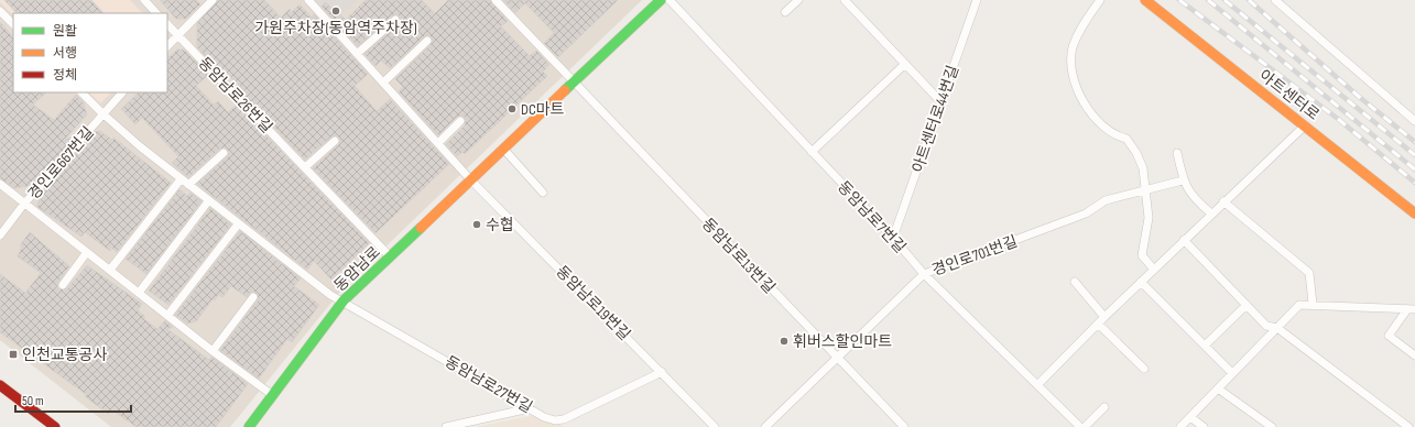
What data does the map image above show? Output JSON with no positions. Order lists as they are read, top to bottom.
{
  "streets": {
    "street": ["아트센터로", "동암남로"],
    "lane": [
      "동암남로26번길",
      "아트센터로44번길",
      "경인로667번길",
      "동암남로7번길",
      "동암남로13번길",
      "경인로701번길",
      "동암남로19번길",
      "동암남로27번길"
    ]
  },
  "crossings": [
    ["동암남로26번길", "동암남로"],
    ["아트센터로44번길", "동암남로7번길"],
    ["경인로667번길", "동암남로27번길"],
    ["동암남로7번길", "경인로701번길"],
    ["동암남로13번길", "경인로701번길"],
    ["동암남로13번길", "동암남로"],
    ["동암남로", "동암남로19번길"],
    ["동암남로", "동암남로27번길"],
    ["동암남로19번길", "동암남로27번길"]
  ],
  "places": {
    "other": [
      "가원주차장(동암역주차장)",
      "DC마트",
      "수협",
      "휘버스할인마트"
    ],
    "transit": ["인천교통공사"]
  },
  "legend": ["원활", "서행", "정체"],
  "scale_bar": "50 m"
}
